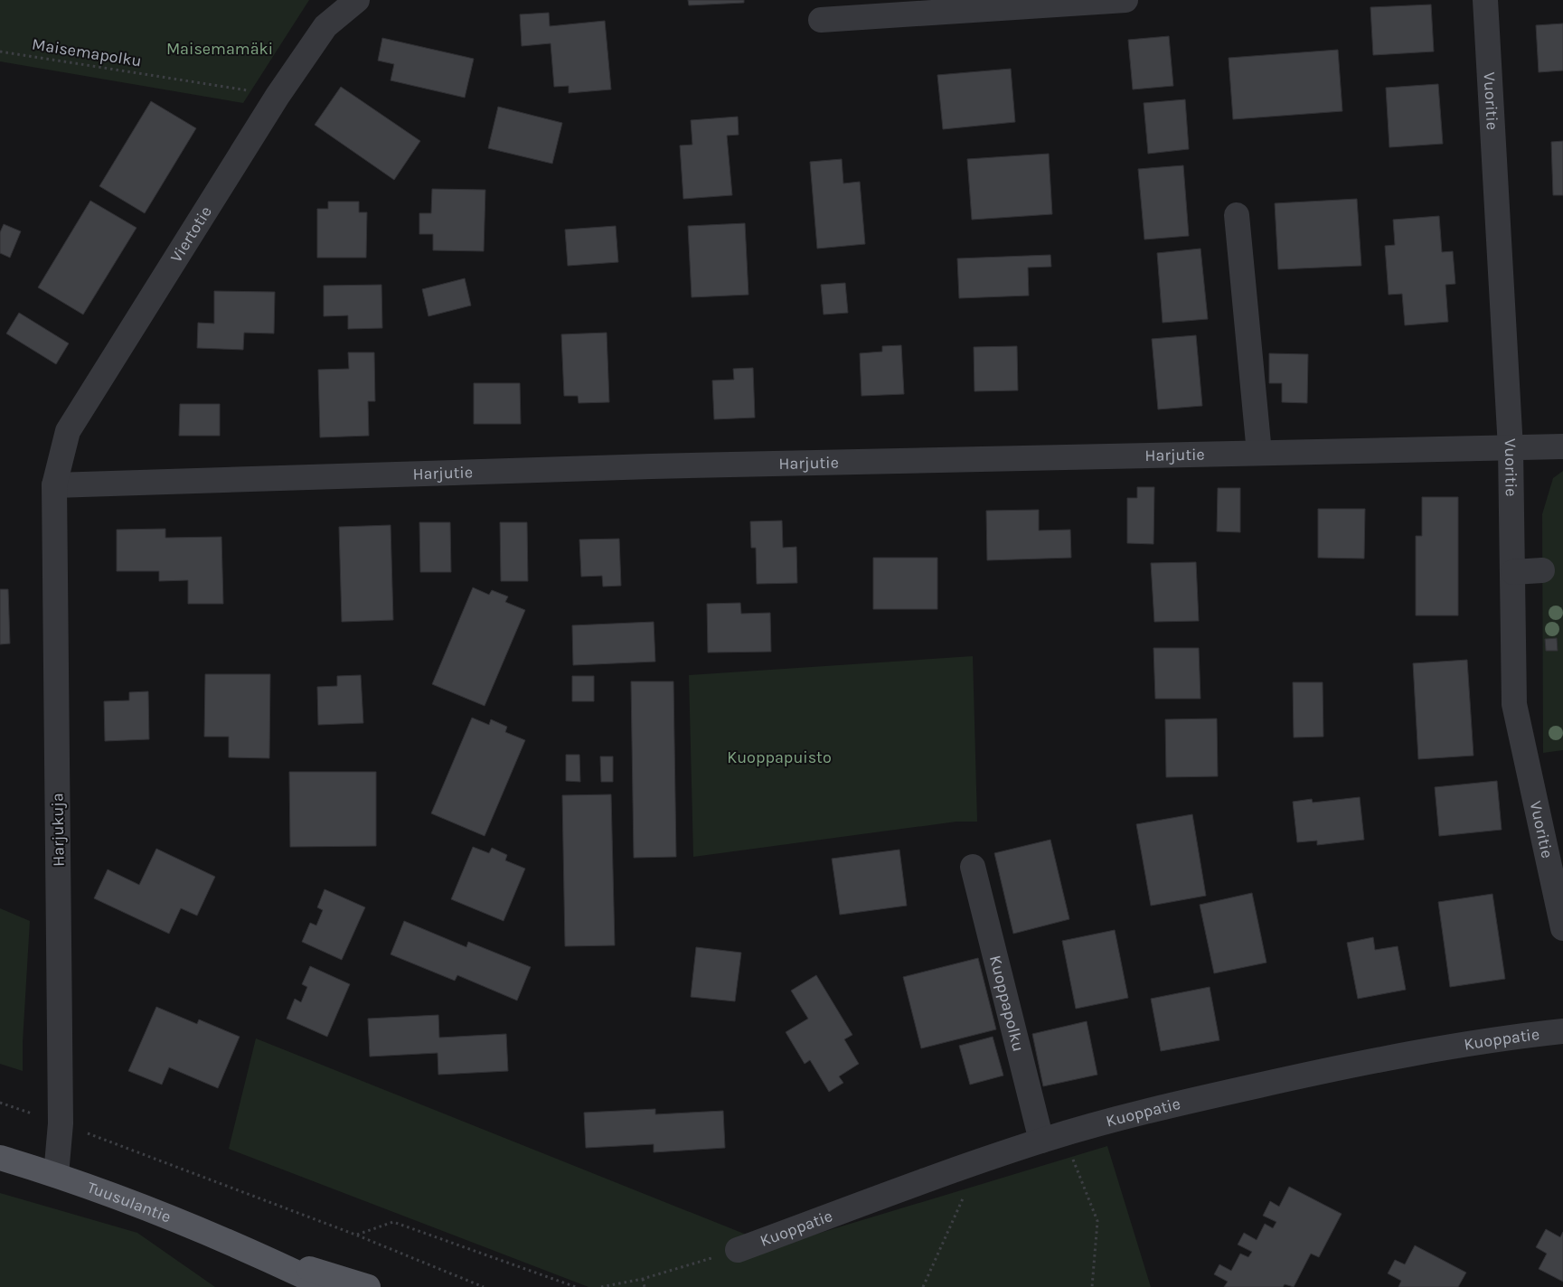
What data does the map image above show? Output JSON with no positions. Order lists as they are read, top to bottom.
{
  "streets": {
    "main road": ["Tuusulantie"],
    "street": [
      "Vuoritie",
      "Viertotie",
      "Harjutie",
      "Harjukuja",
      "Kuoppapolku",
      "Kuoppatie"
    ],
    "path": ["Maisemapolku"]
  },
  "crossings": [
    ["Maisemapolku", "Viertotie"],
    ["Vuoritie", "Harjutie"],
    ["Viertotie", "Harjutie"],
    ["Viertotie", "Harjukuja"],
    ["Harjutie", "Harjukuja"],
    ["Harjukuja", "Tuusulantie"],
    ["Kuoppapolku", "Kuoppatie"]
  ],
  "parks": ["Maisemamäki", "Kuoppapuisto"]
}
